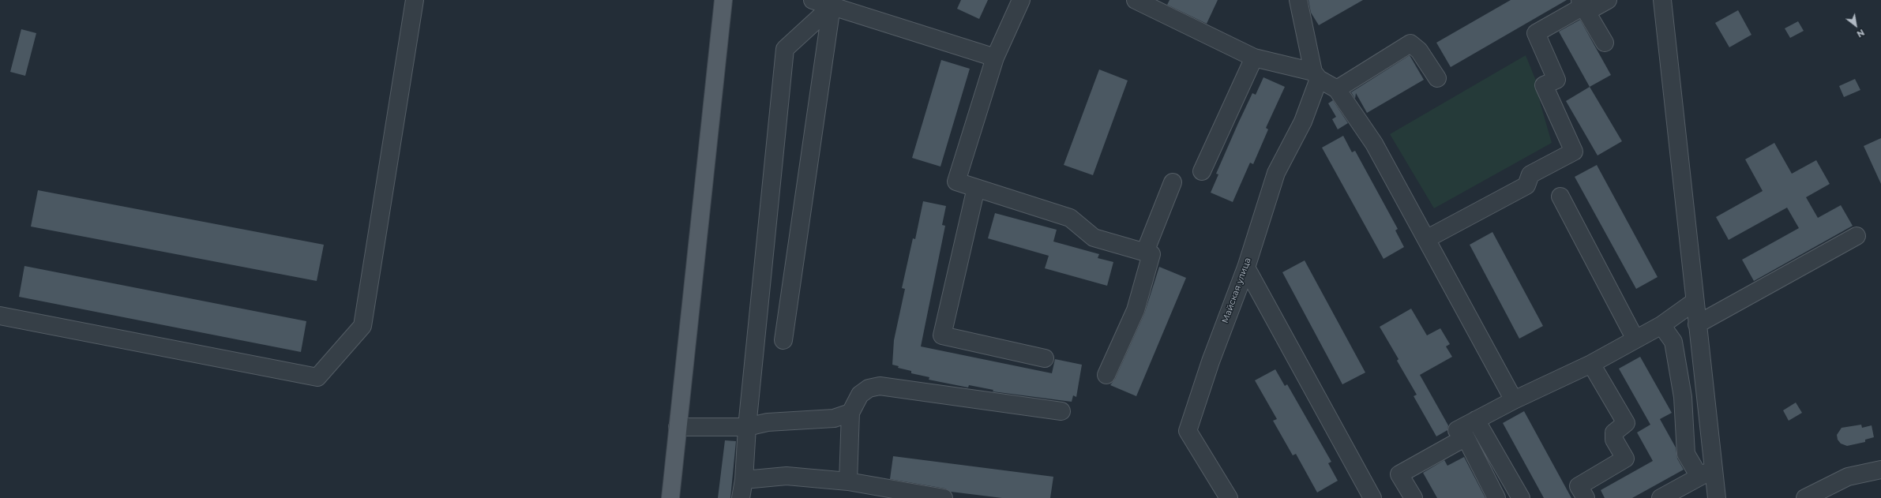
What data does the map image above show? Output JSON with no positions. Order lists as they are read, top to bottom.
{
  "streets": {
    "street": ["Майская улица"]
  },
  "north": "bottom right"
}
